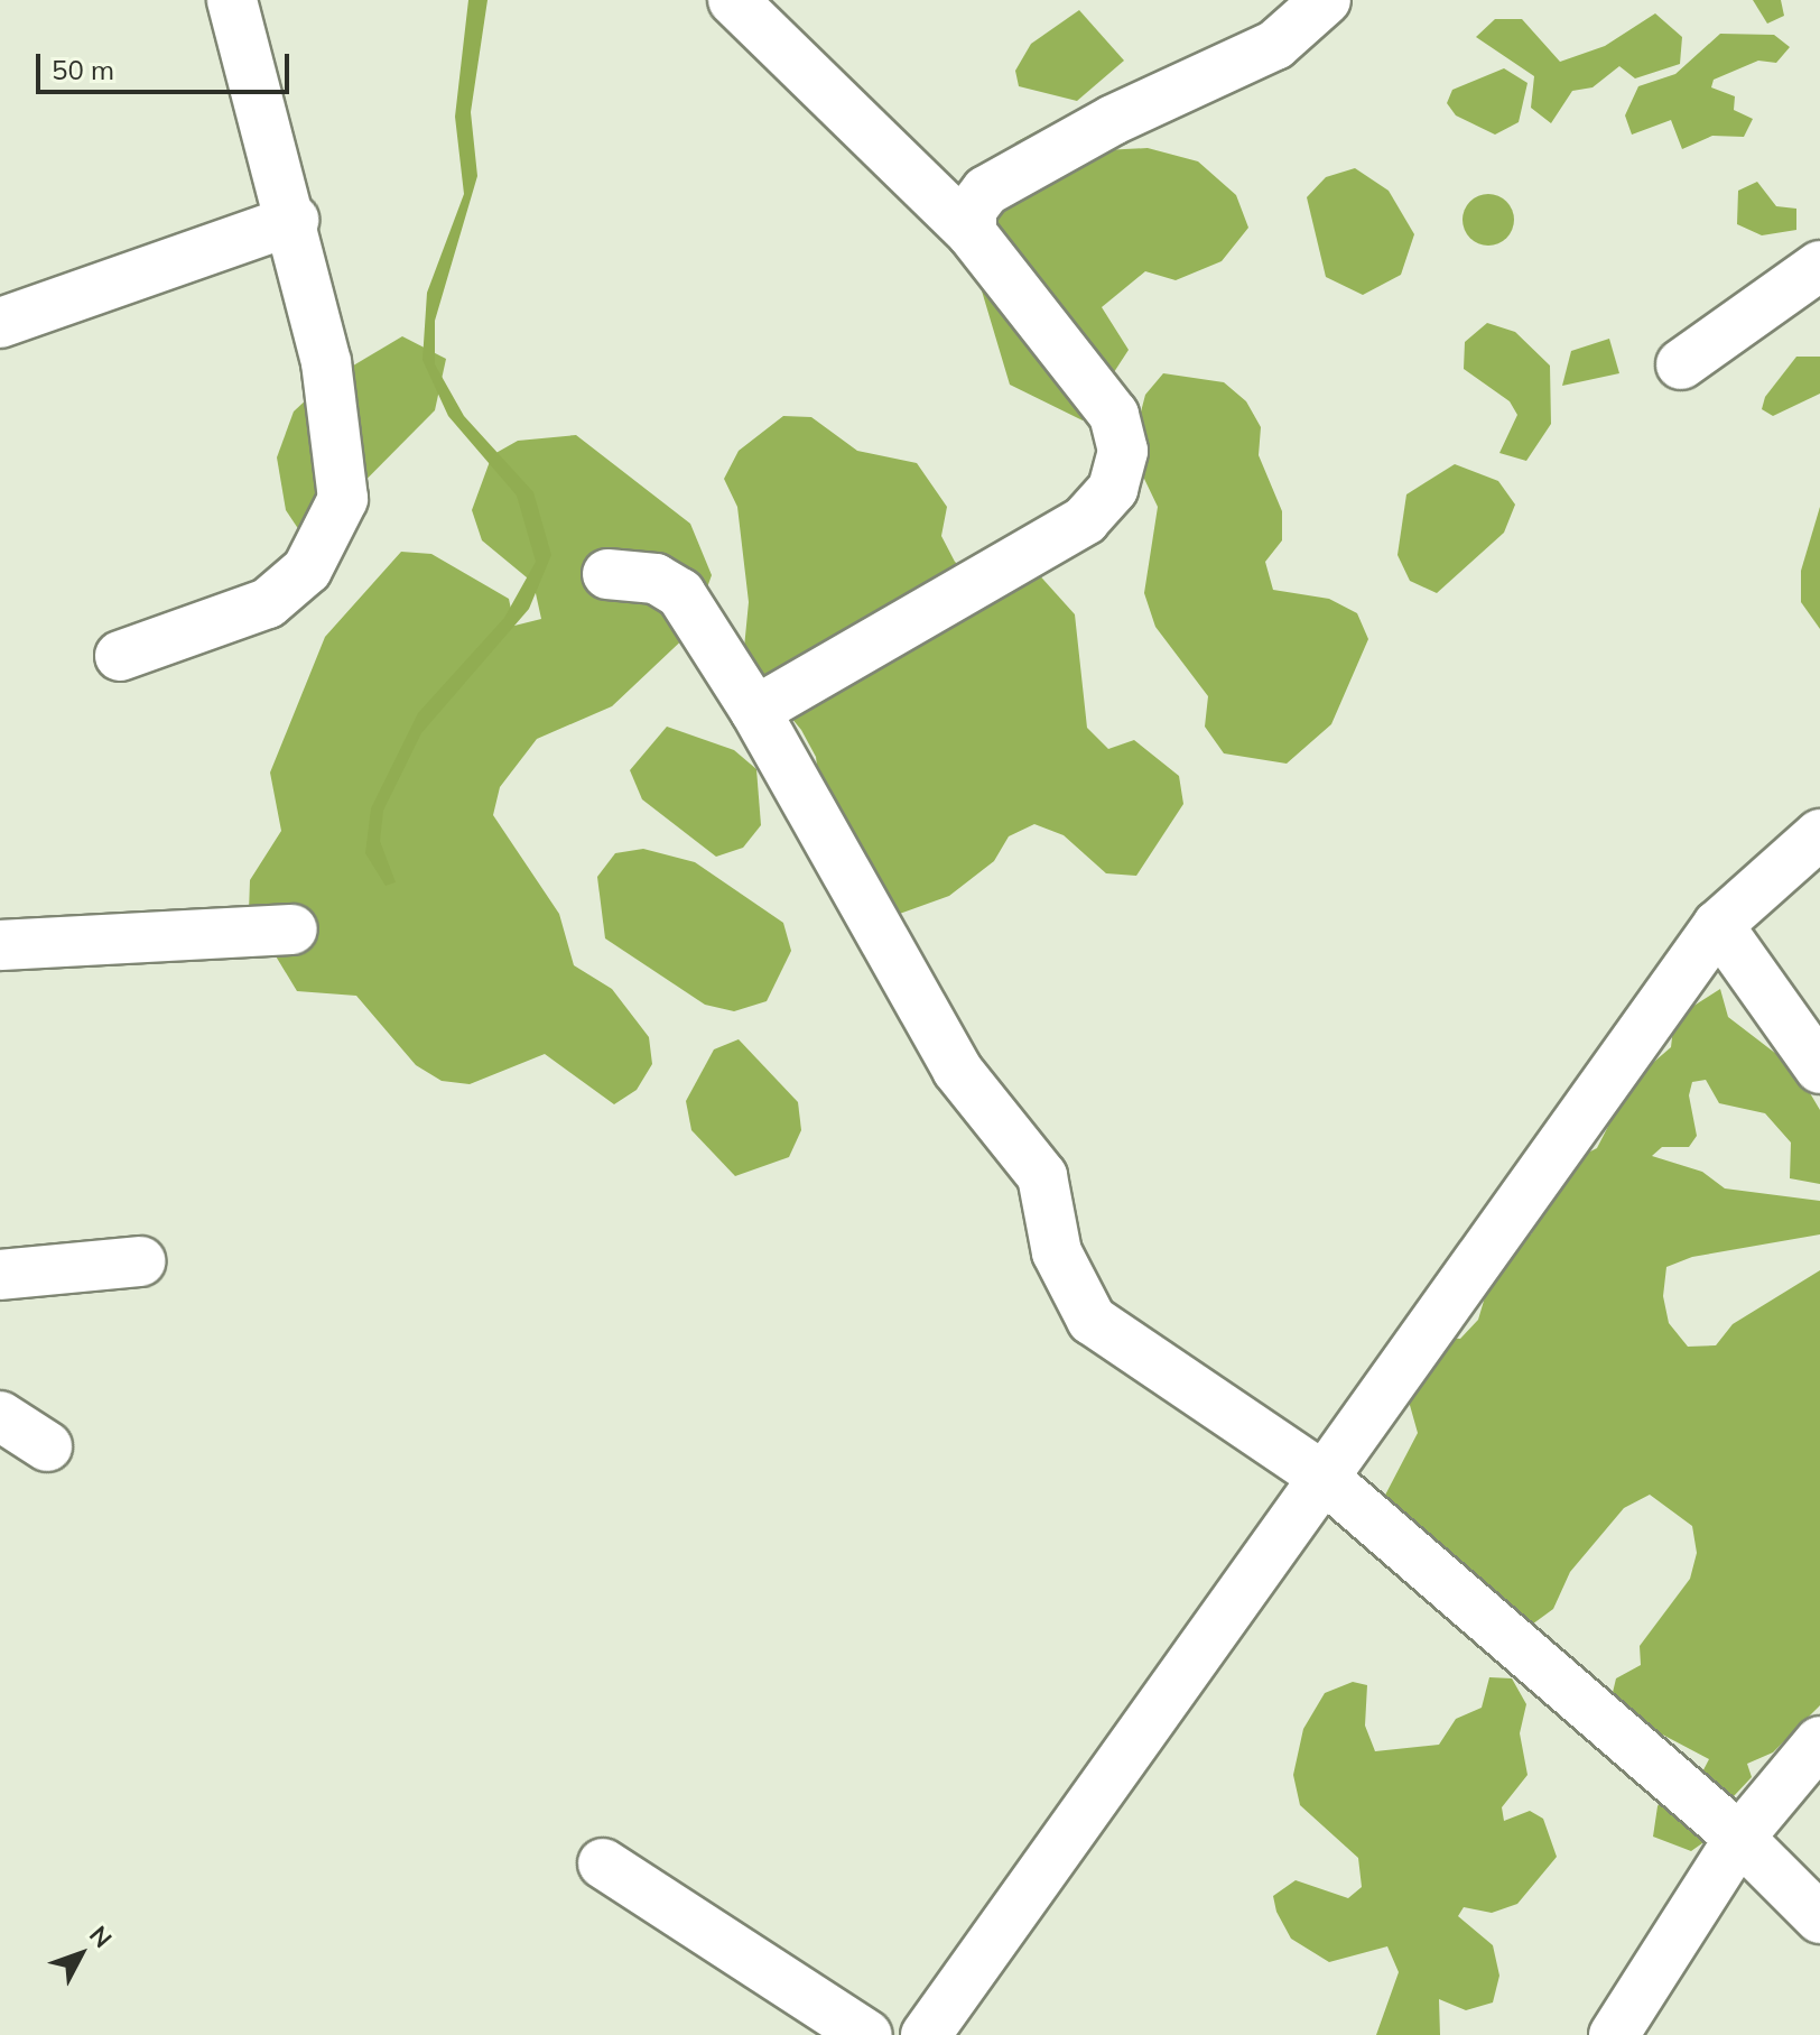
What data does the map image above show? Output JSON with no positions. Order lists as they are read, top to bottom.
{
  "scale_bar": "50 m",
  "north": "top right"
}
